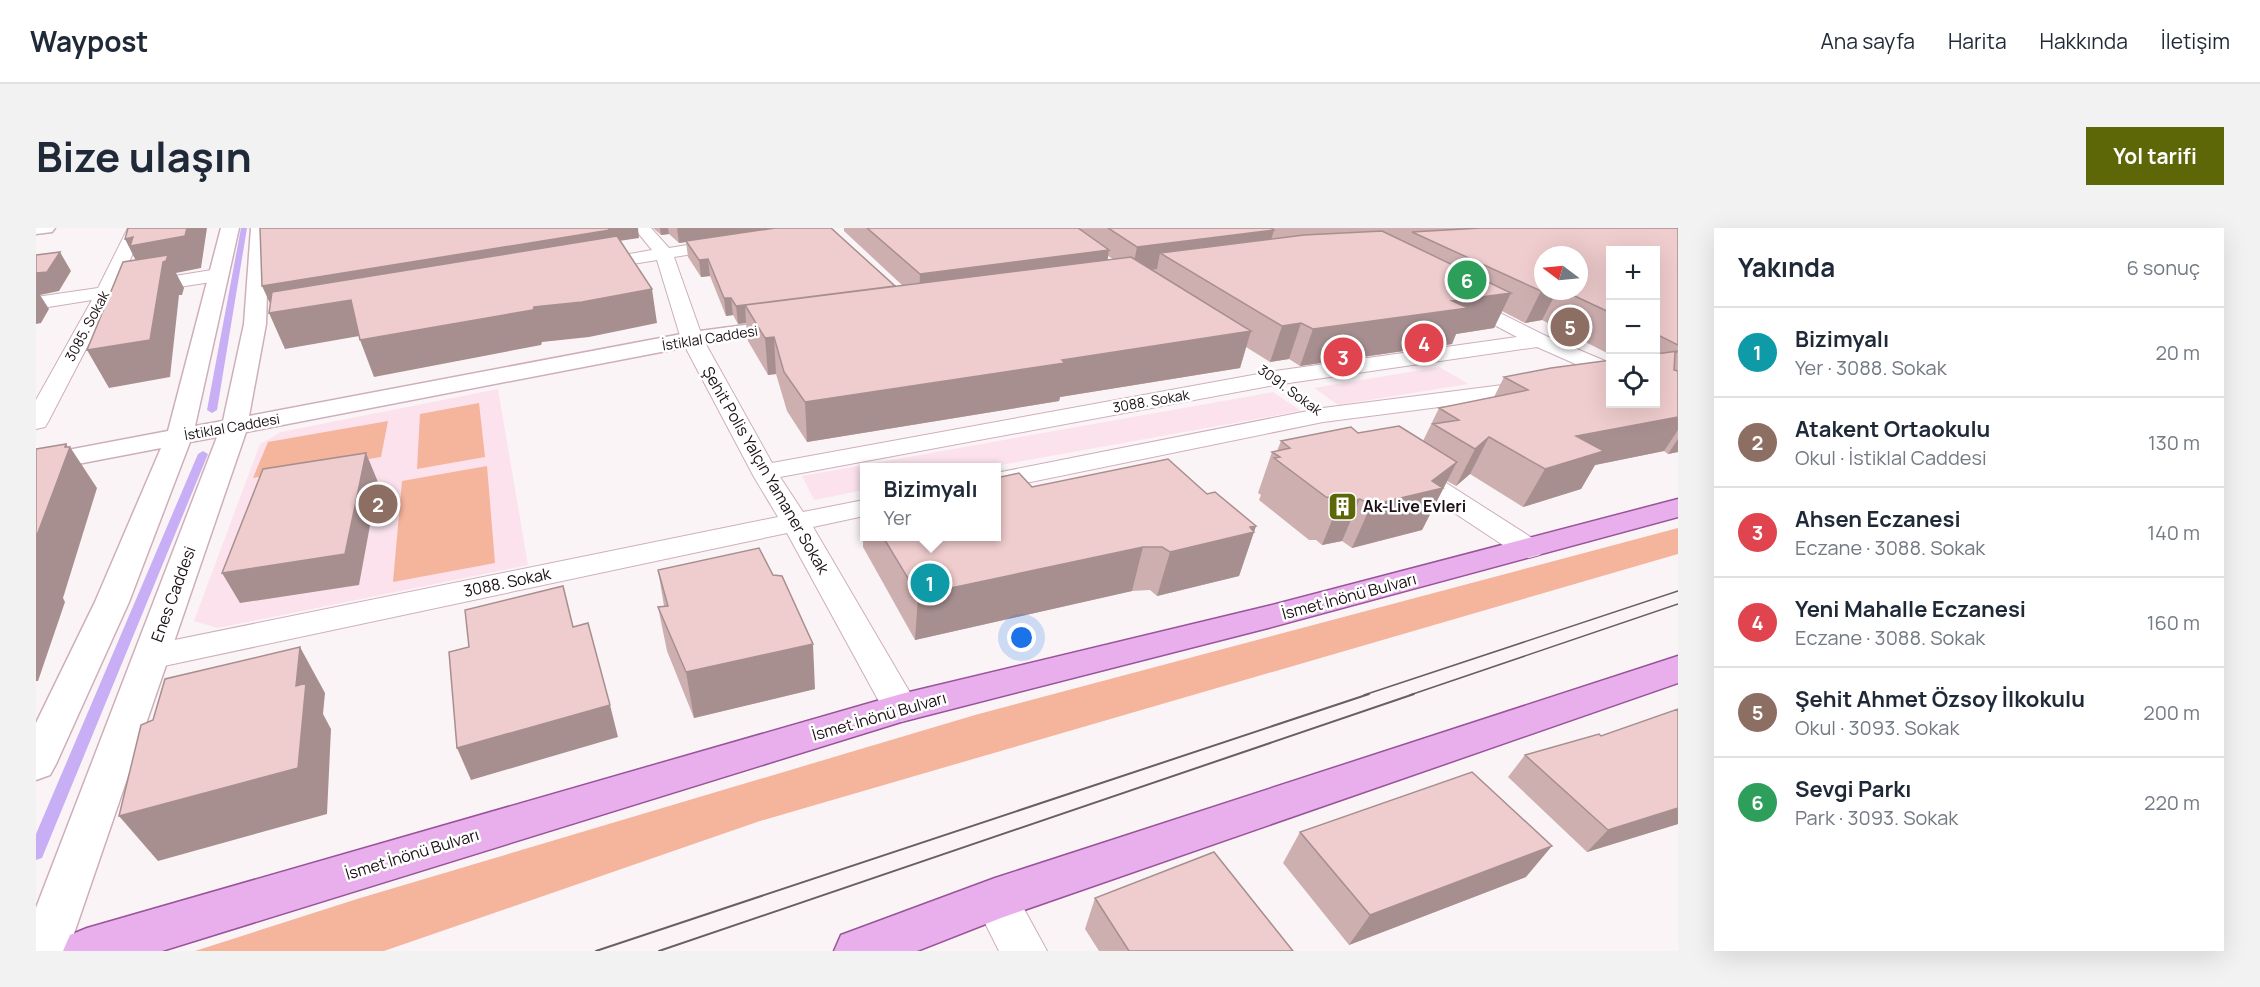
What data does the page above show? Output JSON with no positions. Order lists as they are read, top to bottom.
{
  "streets": {
    "main road": ["İsmet İnönü Bulvarı"],
    "street": [
      "3085. Sokak",
      "İstiklal Caddesi",
      "3091. Sokak",
      "3088. Sokak",
      "Şehit Polis Yalçın Yamaner Sokak",
      "Enes Caddesi"
    ]
  },
  "crossings": [
    ["İstiklal Caddesi", "Şehit Polis Yalçın Yamaner Sokak"],
    ["İstiklal Caddesi", "Enes Caddesi"],
    ["3091. Sokak", "3088. Sokak"],
    ["3088. Sokak", "Şehit Polis Yalçın Yamaner Sokak"],
    ["3088. Sokak", "Enes Caddesi"],
    ["Şehit Polis Yalçın Yamaner Sokak", "İsmet İnönü Bulvarı"]
  ],
  "places": {
    "building": ["Ak-Live Evleri"]
  },
  "north": "left",
  "page": {
    "header": "Waypost",
    "nav": [
      "Ana sayfa",
      "Harita",
      "Hakkında",
      "İletişim"
    ],
    "title": "Bize ulaşın",
    "buttons": "Yol tarifi",
    "heading": ["Yakında", "6 sonuç"],
    "map_buttons": ["+", "−"],
    "pins": [
      "6",
      "5",
      "4",
      "3",
      "2",
      "1"
    ],
    "list": [
      {
        "mark": "1",
        "name": "Bizimyalı",
        "note": "Yer · 3088. Sokak",
        "value": "20 m"
      },
      {
        "mark": "2",
        "name": "Atakent Ortaokulu",
        "note": "Okul · İstiklal Caddesi",
        "value": "130 m"
      },
      {
        "mark": "3",
        "name": "Ahsen Eczanesi",
        "note": "Eczane · 3088. Sokak",
        "value": "140 m"
      },
      {
        "mark": "4",
        "name": "Yeni Mahalle Eczanesi",
        "note": "Eczane · 3088. Sokak",
        "value": "160 m"
      },
      {
        "mark": "5",
        "name": "Şehit Ahmet Özsoy İlkokulu",
        "note": "Okul · 3093. Sokak",
        "value": "200 m"
      },
      {
        "mark": "6",
        "name": "Sevgi Parkı",
        "note": "Park · 3093. Sokak",
        "value": "220 m"
      }
    ],
    "popup": ["Bizimyalı", "Yer"]
  }
}
